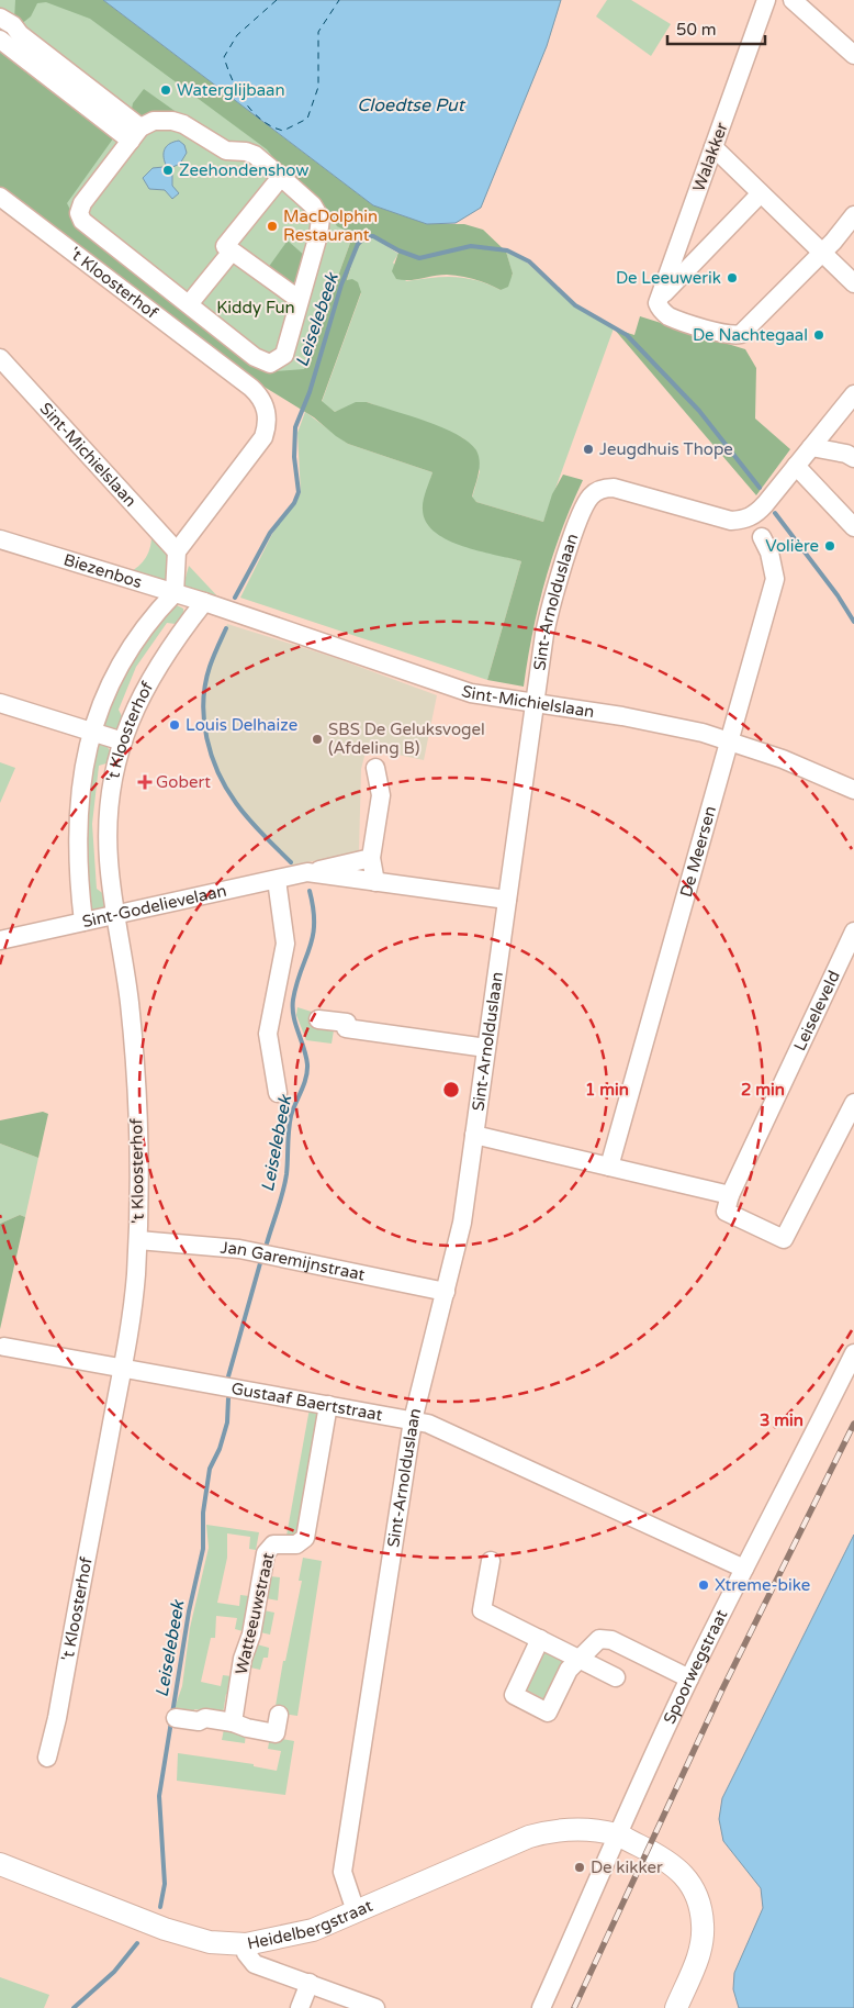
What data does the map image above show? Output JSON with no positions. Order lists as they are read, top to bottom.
{
  "streets": {
    "main road": ["Heidelbergstraat"],
    "street": [
      "Walakker",
      "'t Kloosterhof",
      "Sint-Michielslaan",
      "Biezenbos",
      "Sint-Arnolduslaan",
      "De Meersen",
      "Sint-Godelievelaan",
      "Leiseleveld",
      "Jan Garemijnstraat",
      "Gustaaf Baertstraat",
      "Watteeuwstraat",
      "Spoorwegstraat"
    ]
  },
  "crossings": [
    ["'t Kloosterhof", "Sint-Michielslaan"],
    ["'t Kloosterhof", "Biezenbos"],
    ["'t Kloosterhof", "Sint-Godelievelaan"],
    ["'t Kloosterhof", "Jan Garemijnstraat"],
    ["'t Kloosterhof", "Gustaaf Baertstraat"],
    ["Sint-Michielslaan", "Biezenbos"],
    ["Sint-Michielslaan", "Sint-Arnolduslaan"],
    ["Sint-Michielslaan", "De Meersen"],
    ["Sint-Arnolduslaan", "Sint-Godelievelaan"],
    ["Sint-Arnolduslaan", "Jan Garemijnstraat"],
    ["Sint-Arnolduslaan", "Gustaaf Baertstraat"],
    ["Sint-Arnolduslaan", "Heidelbergstraat"],
    ["Gustaaf Baertstraat", "Watteeuwstraat"],
    ["Gustaaf Baertstraat", "Spoorwegstraat"],
    ["Spoorwegstraat", "Heidelbergstraat"]
  ],
  "water": ["Cloedtse Put", "Leiselebeek"],
  "parks": ["Kiddy Fun"],
  "places": {
    "other": [
      "Waterglijbaan",
      "Zeehondenshow",
      "MacDolphin Restaurant",
      "De Leeuwerik",
      "De Nachtegaal",
      "Jeugdhuis Thope",
      "Volière",
      "Louis Delhaize",
      "SBS De Geluksvogel (Afdeling B)",
      "Xtreme-bike",
      "De kikker"
    ],
    "health": ["Gobert"]
  },
  "scale_bar": "50 m",
  "rings": ["1 min", "2 min", "3 min"]
}
